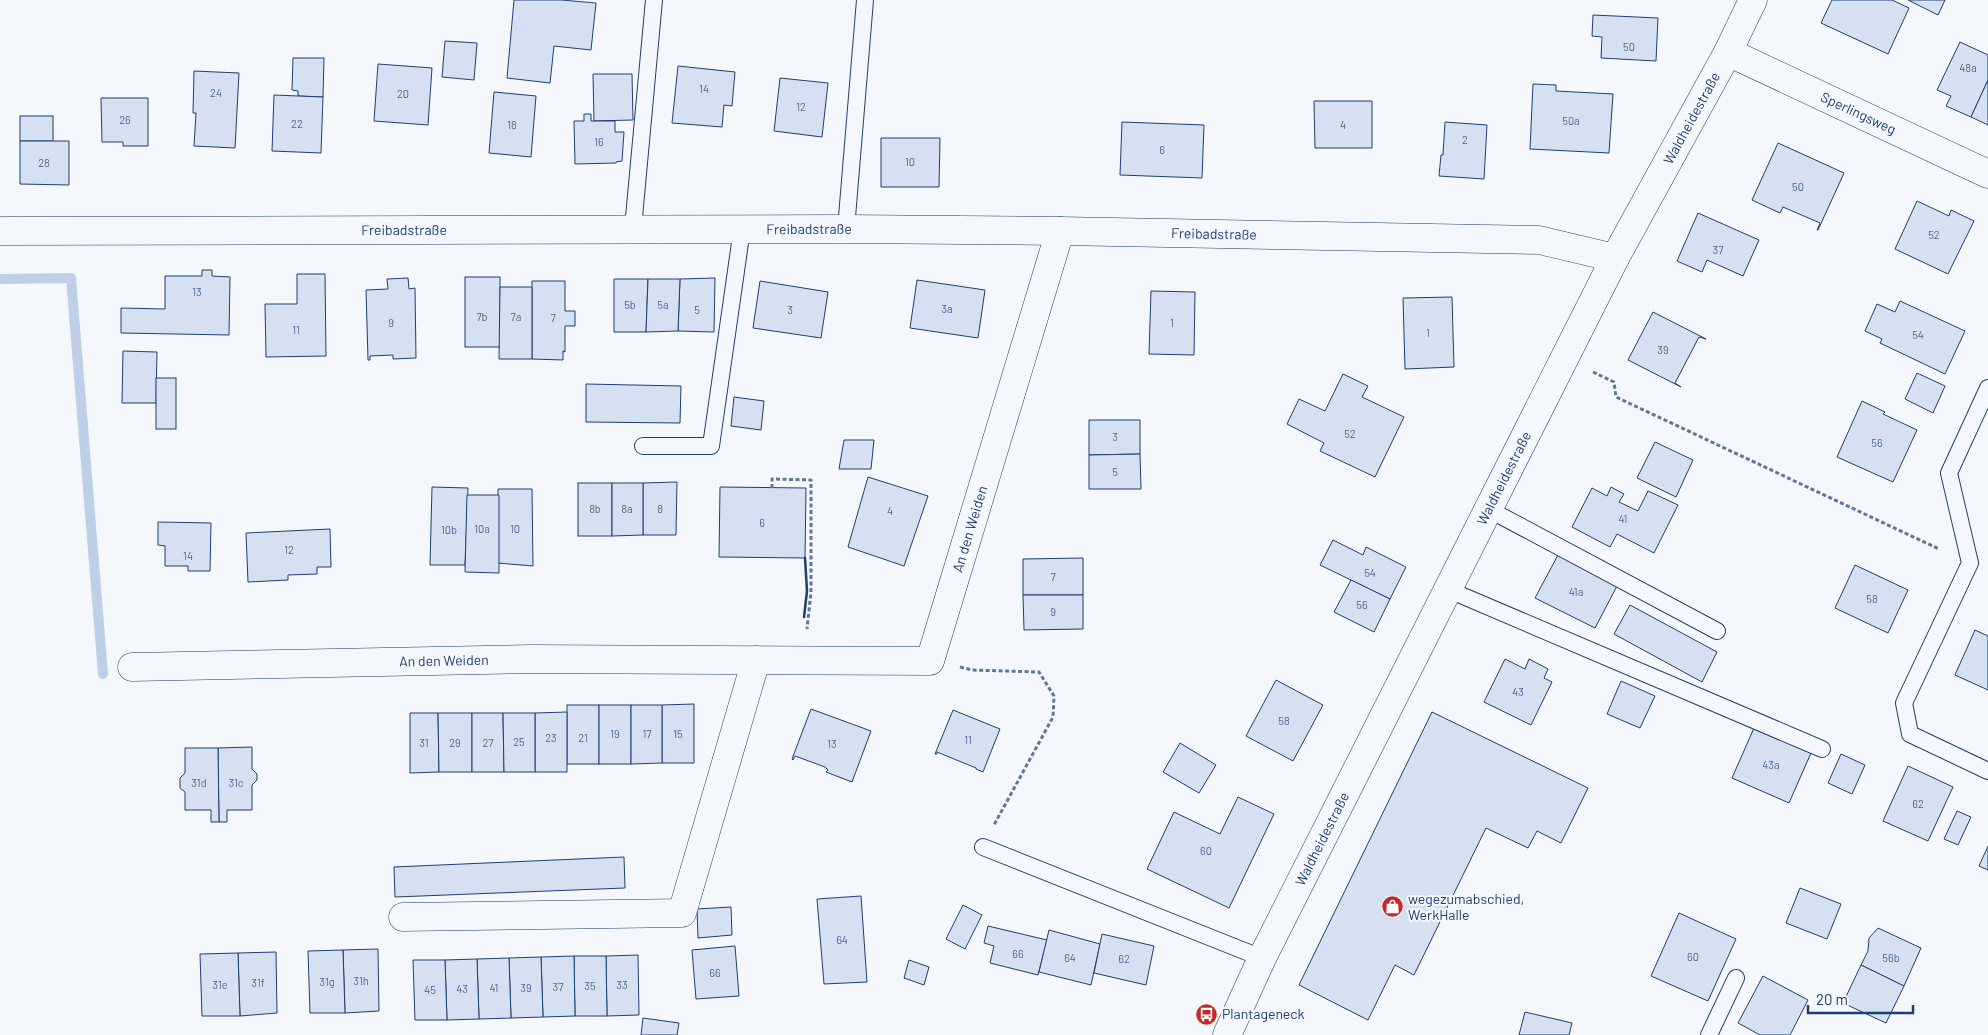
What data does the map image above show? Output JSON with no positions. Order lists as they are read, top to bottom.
{
  "streets": {
    "street": [
      "Sperlingsweg",
      "Waldheidestraße",
      "Freibadstraße",
      "An den Weiden"
    ]
  },
  "crossings": [
    ["Sperlingsweg", "Waldheidestraße"],
    ["Waldheidestraße", "Freibadstraße"],
    ["Freibadstraße", "An den Weiden"]
  ],
  "places": {
    "shop": ["wegezumabschied, WerkHalle"],
    "bus stop": ["Plantageneck"]
  },
  "house_numbers": [
    "50",
    "48a",
    "14",
    "24",
    "20",
    "12",
    "26",
    "50a",
    "22",
    "18",
    "4",
    "2",
    "16",
    "6",
    "10",
    "28",
    "50",
    "52",
    "37",
    "13",
    "5b",
    "5a",
    "3a",
    "5",
    "3",
    "7b",
    "7a",
    "7",
    "9",
    "1",
    "11",
    "1",
    "54",
    "39",
    "52",
    "3",
    "56",
    "5",
    "8b",
    "8a",
    "8",
    "4",
    "41",
    "6",
    "10a",
    "10",
    "10b",
    "12",
    "14",
    "54",
    "7",
    "41a",
    "58",
    "56",
    "9",
    "43",
    "58",
    "19",
    "17",
    "15",
    "23",
    "21",
    "11",
    "25",
    "31",
    "29",
    "27",
    "13",
    "43a",
    "31d",
    "31c",
    "62",
    "60",
    "64",
    "66",
    "60",
    "64",
    "56b",
    "62",
    "66",
    "31h",
    "31g",
    "31f",
    "31e",
    "33",
    "35",
    "37",
    "41",
    "39",
    "43",
    "45"
  ],
  "scale_bar": "20 m"
}
